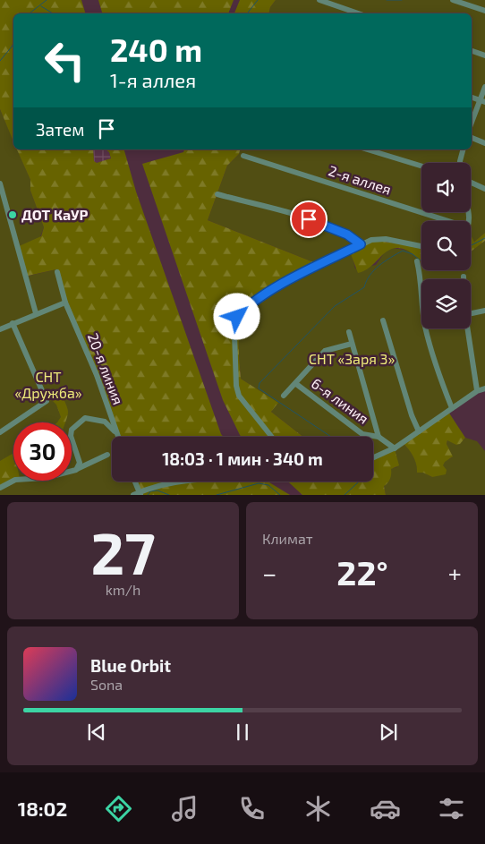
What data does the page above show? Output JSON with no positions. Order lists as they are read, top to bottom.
{
  "streets": {
    "street": ["2-я аллея", "20-я линия", "6-я линия"]
  },
  "parks": ["СНТ «Заря 3»", "СНТ «Дружба»"],
  "places": ["ДОТ КаУР"],
  "page": {
    "turn": ["240 m", "1-я аллея"],
    "then": "Затем",
    "limit": "30",
    "trip": "18:03 · 1 мин · 340 m",
    "tile": [
      ["27", "km/h"],
      "Климат"
    ],
    "heat": ["−", "22°", "+"],
    "song": ["Blue Orbit", "Sona"],
    "tabs": "18:02"
  }
}
